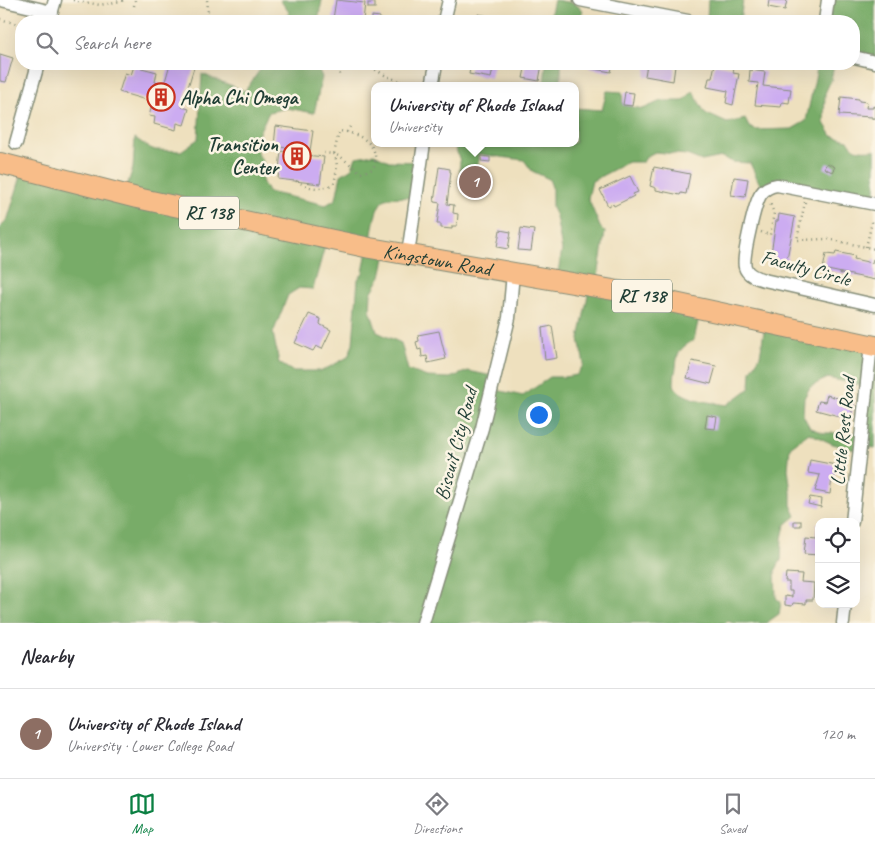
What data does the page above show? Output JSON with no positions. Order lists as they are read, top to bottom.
{
  "streets": {
    "main road": ["RI 138", "Kingstown Road"],
    "street": ["Faculty Circle", "Little Rest Road", "Biscuit City Road"]
  },
  "crossings": [
    ["Kingstown Road", "Little Rest Road"],
    ["Kingstown Road", "Biscuit City Road"]
  ],
  "places": {
    "building": ["Alpha Chi Omega", "Transition Center"]
  },
  "page": {
    "search": "Search here",
    "popup": ["University of Rhode Island", "University"],
    "pins": "1",
    "heading": "Nearby",
    "list": [
      {
        "mark": "1",
        "name": "University of Rhode Island",
        "note": "University · Lower College Road",
        "value": "120 m"
      }
    ],
    "nav": ["Map", "Directions", "Saved"]
  }
}
